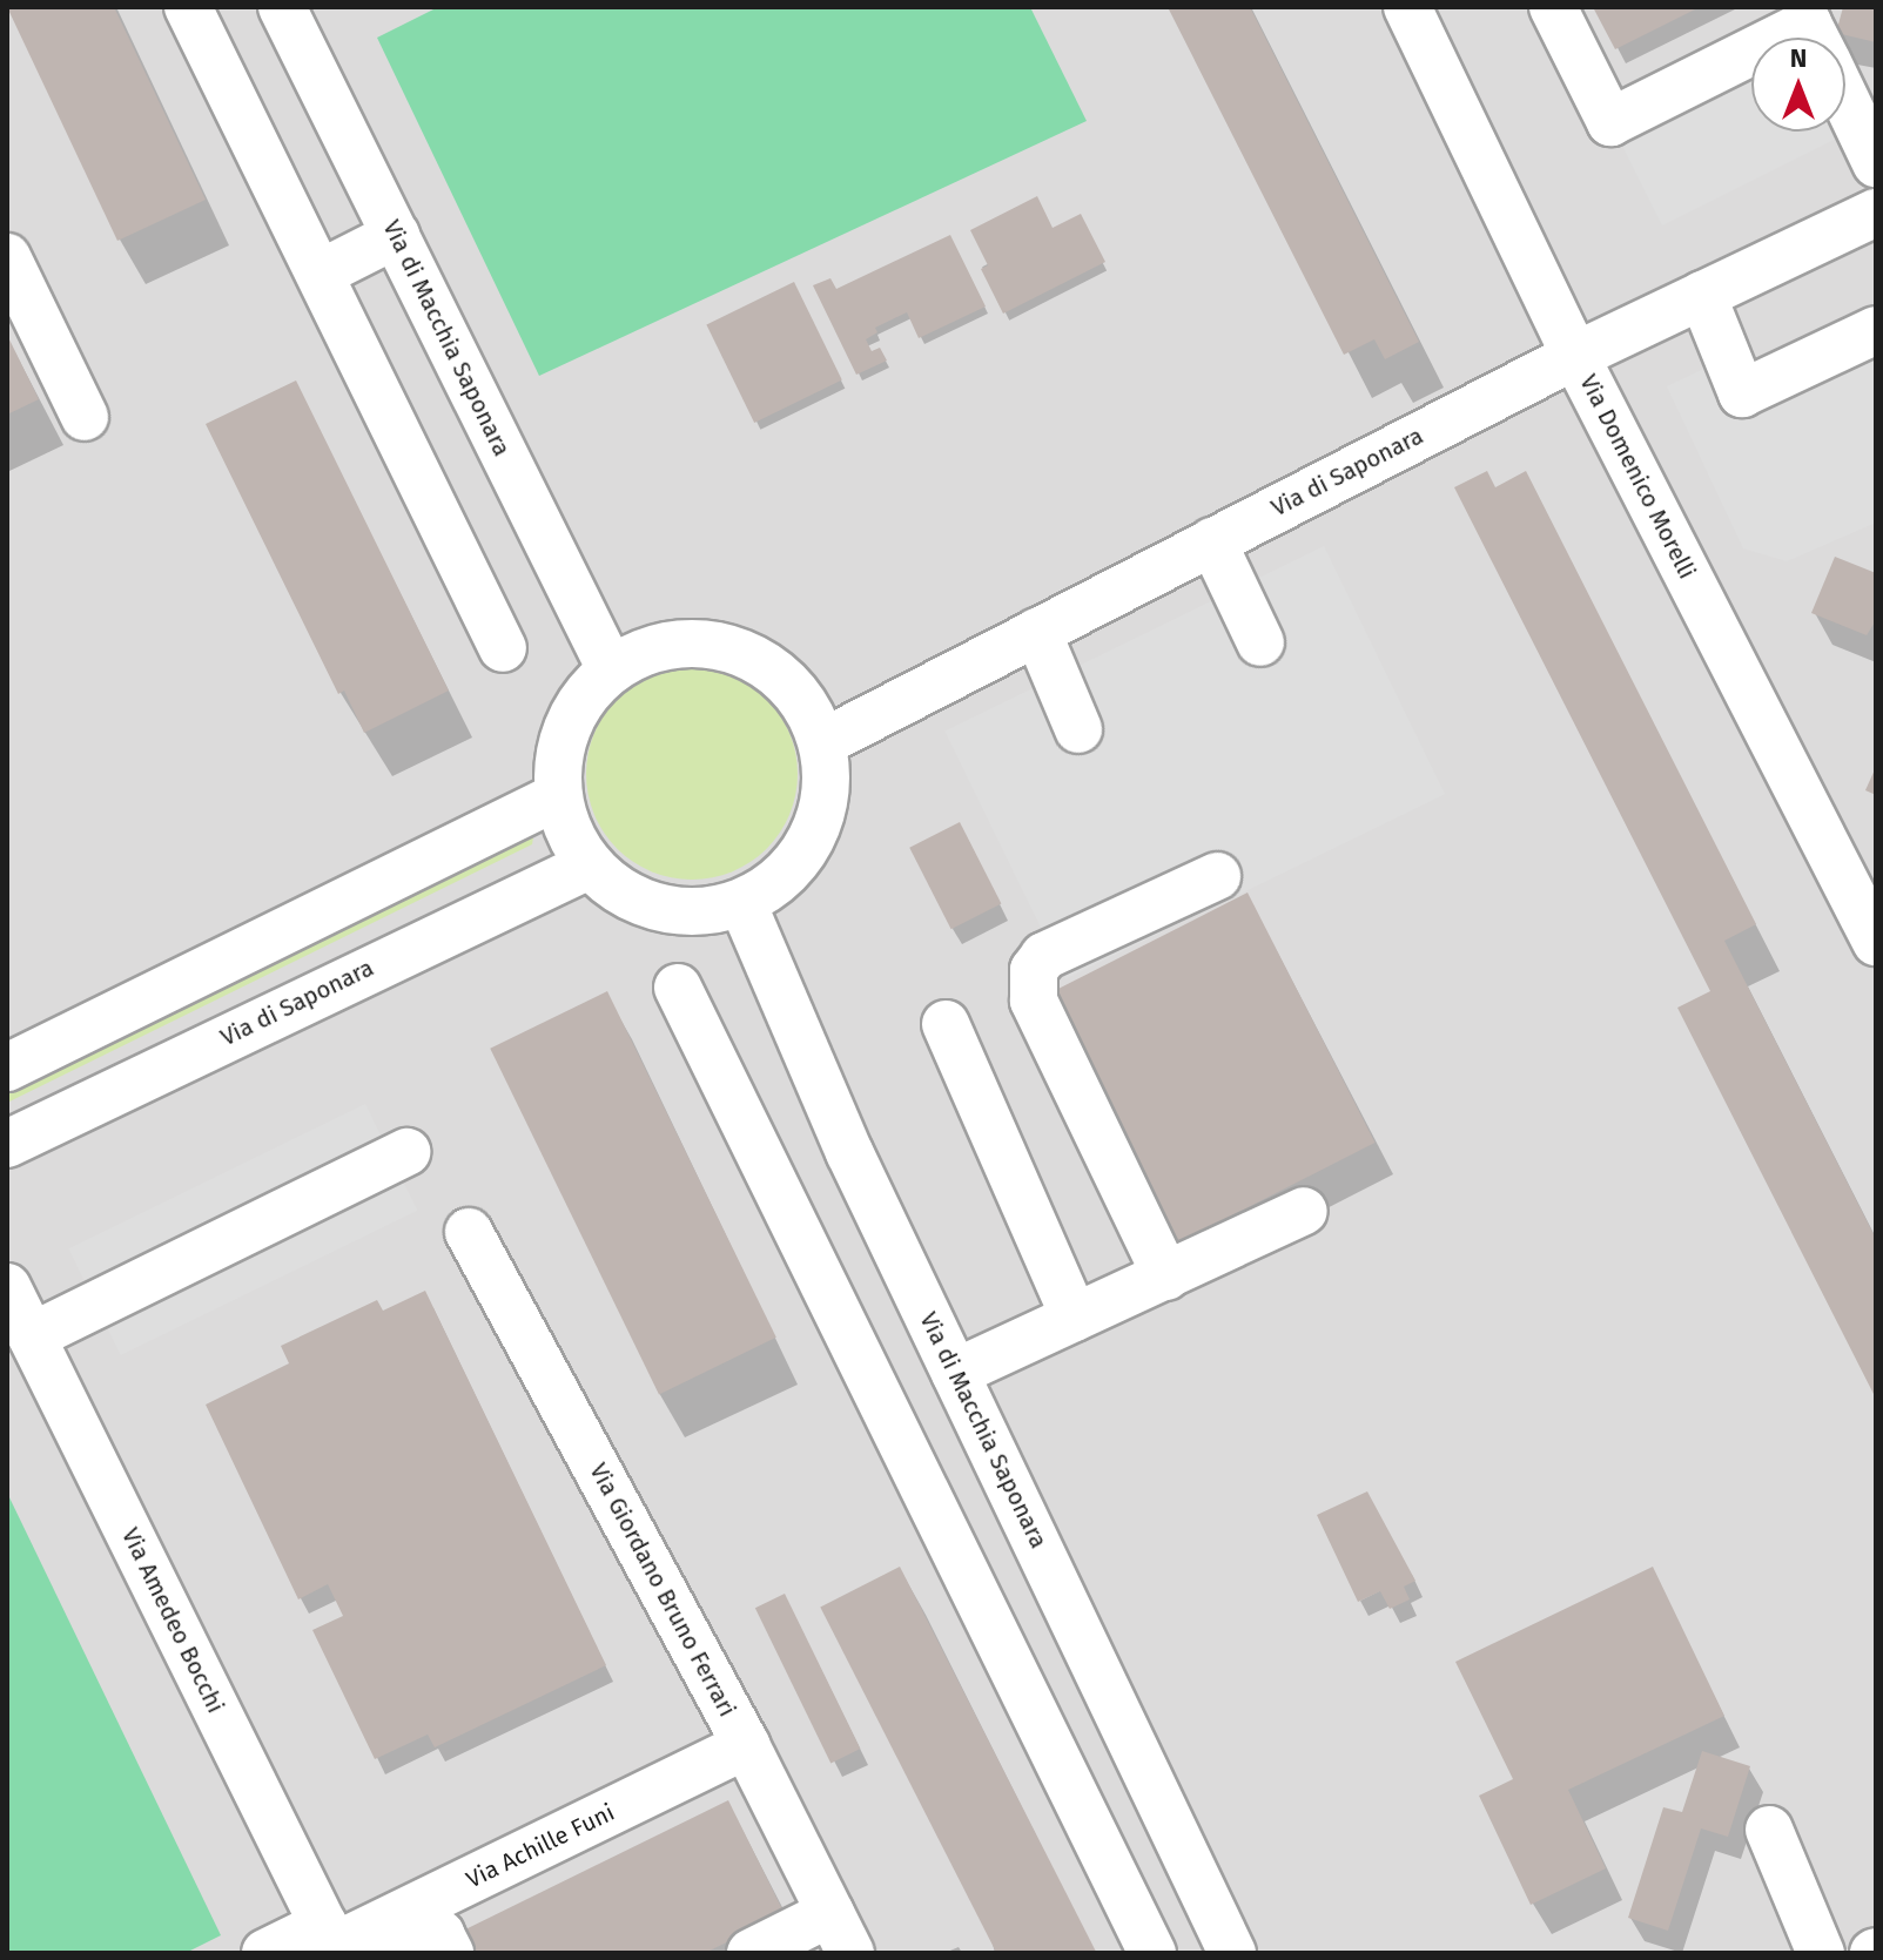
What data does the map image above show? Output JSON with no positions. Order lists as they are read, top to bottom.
{
  "streets": {
    "street": [
      "Via di Macchia Saponara",
      "Via di Saponara",
      "Via Domenico Morelli",
      "Via Giordano Bruno Ferrari",
      "Via Amedeo Bocchi",
      "Via Achille Funi"
    ]
  },
  "crossings": [
    ["Via di Macchia Saponara", "Via di Saponara"],
    ["Via di Saponara", "Via Domenico Morelli"],
    ["Via Giordano Bruno Ferrari", "Via Achille Funi"],
    ["Via Amedeo Bocchi", "Via Achille Funi"]
  ],
  "north": "top"
}
